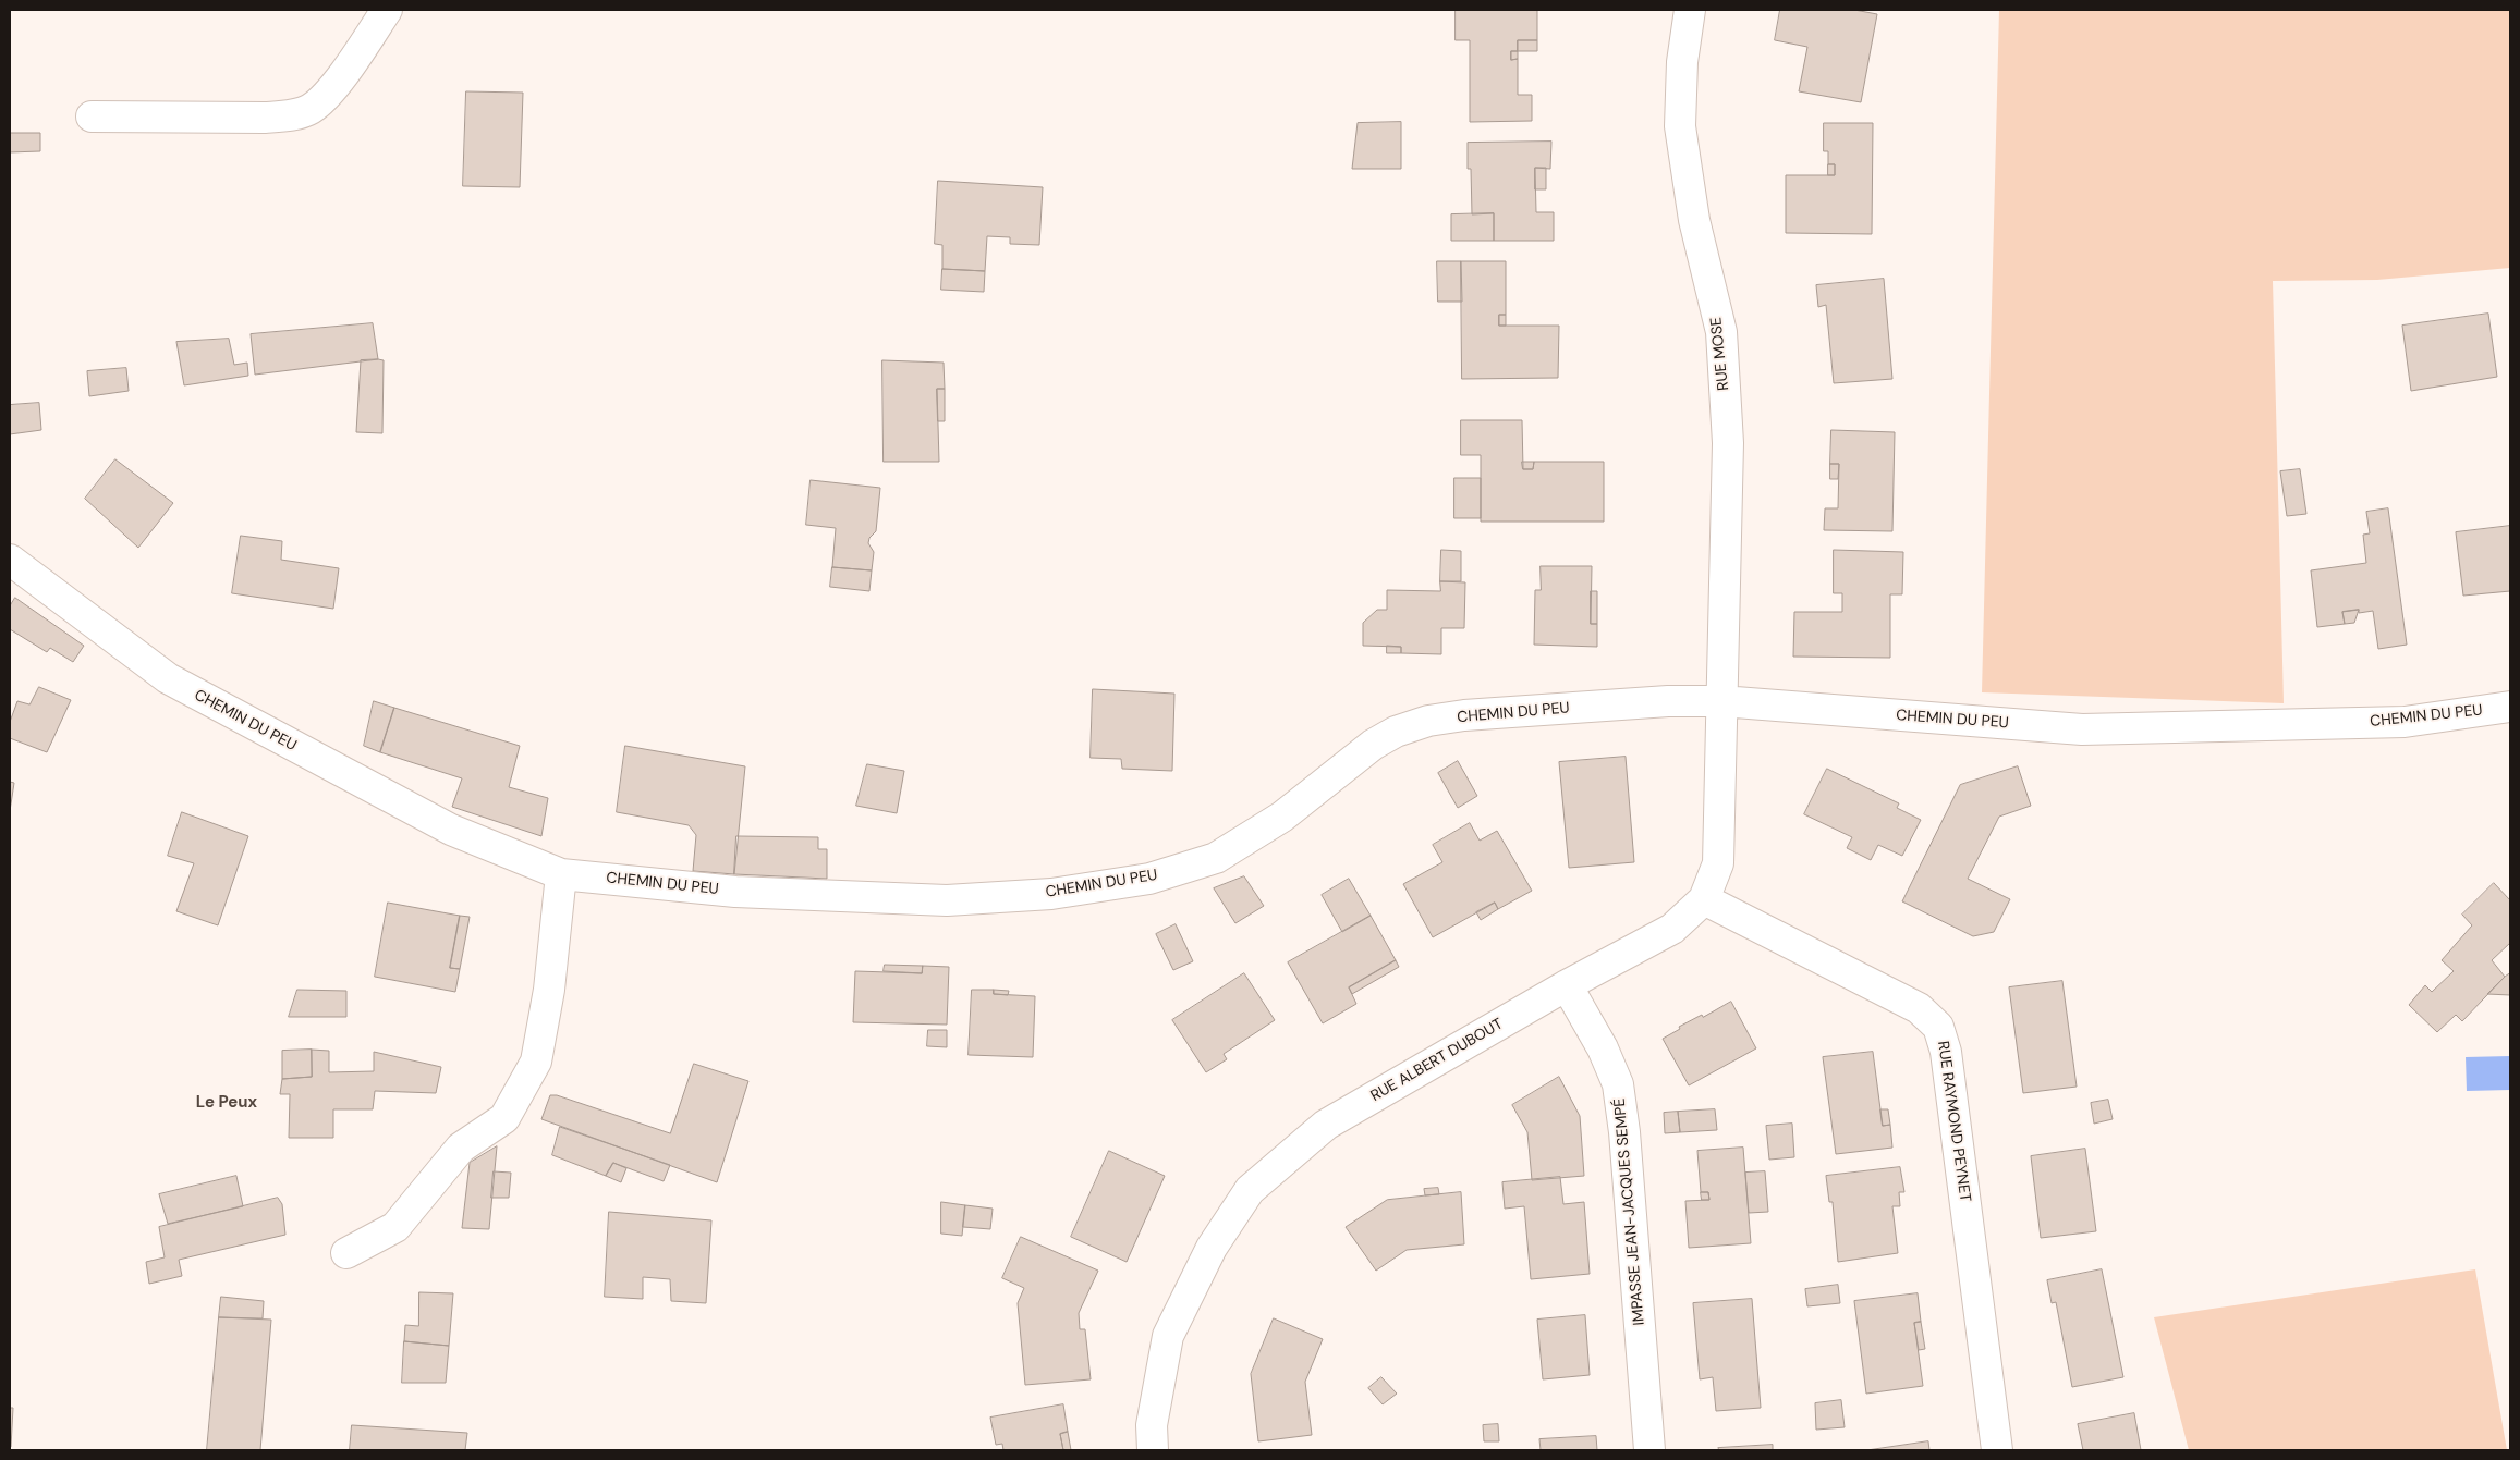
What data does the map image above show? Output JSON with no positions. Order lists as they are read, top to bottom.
{
  "streets": {
    "street": [
      "RUE MOSE",
      "CHEMIN DU PEU",
      "RUE ALBERT DUBOUT",
      "RUE RAYMOND PEYNET",
      "IMPASSE JEAN-JACQUES SEMPÉ"
    ]
  },
  "crossings": [
    ["RUE MOSE", "CHEMIN DU PEU"],
    ["RUE MOSE", "RUE ALBERT DUBOUT"],
    ["CHEMIN DU PEU", "RUE ALBERT DUBOUT"],
    ["RUE ALBERT DUBOUT", "RUE RAYMOND PEYNET"],
    ["RUE ALBERT DUBOUT", "IMPASSE JEAN-JACQUES SEMPÉ"]
  ],
  "districts": ["Le Peux"]
}
